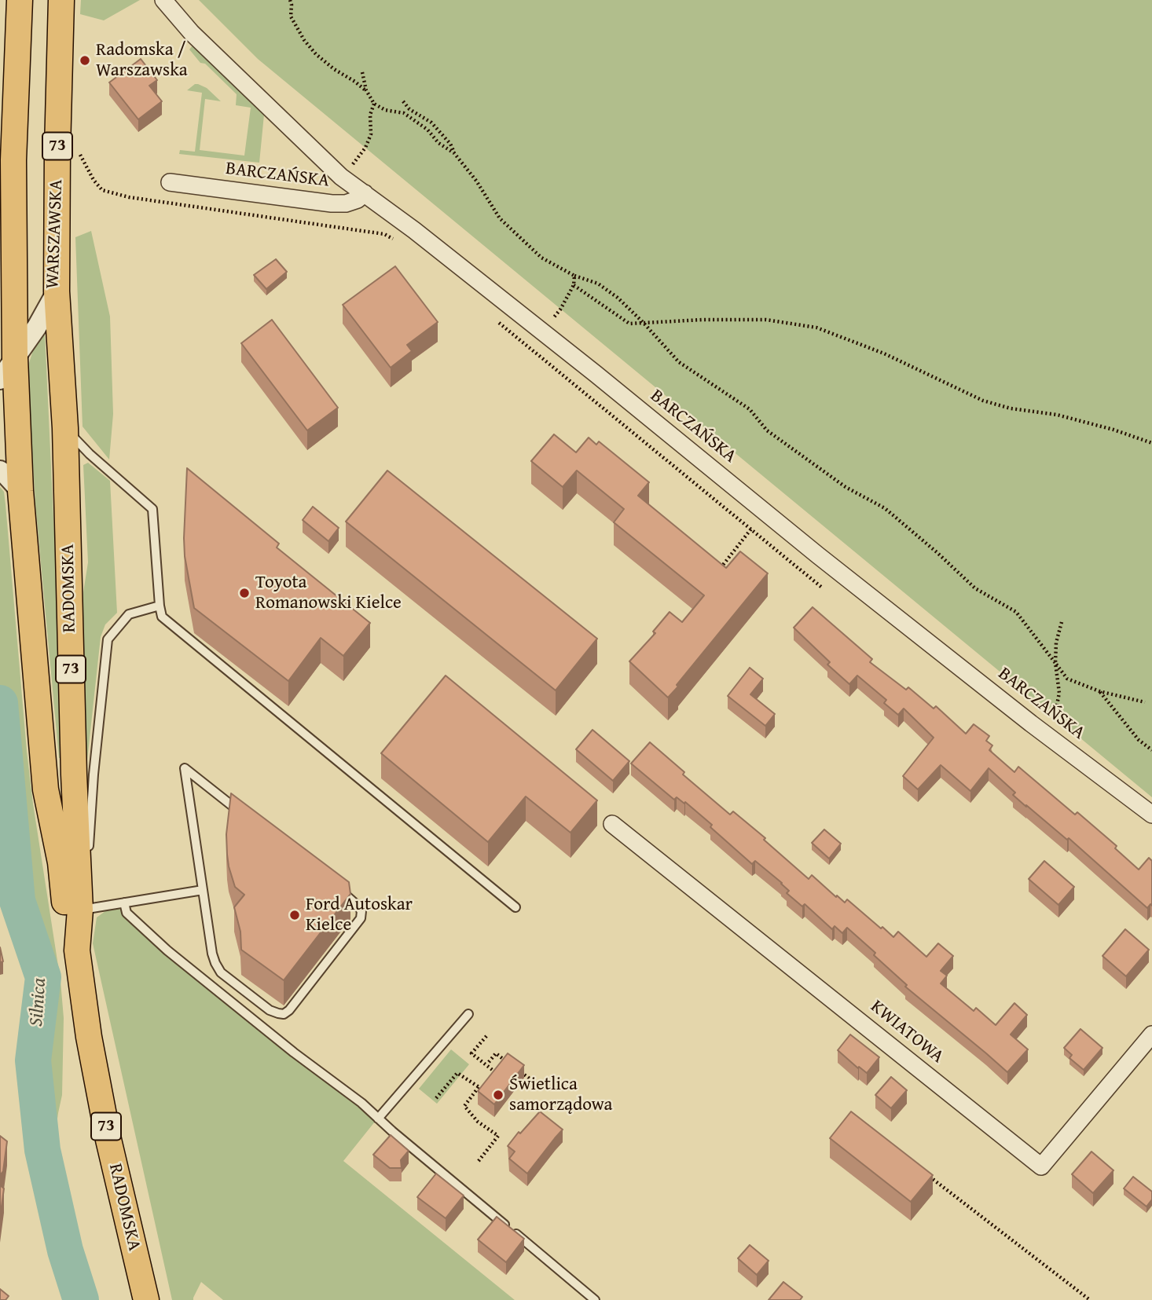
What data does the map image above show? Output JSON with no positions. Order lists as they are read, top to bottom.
{
  "streets": {
    "main road": ["73", "WARSZAWSKA", "RADOMSKA"],
    "street": ["BARCZAŃSKA", "KWIATOWA"]
  },
  "crossings": [
    ["73", "WARSZAWSKA"],
    ["73", "RADOMSKA"],
    ["WARSZAWSKA", "RADOMSKA"]
  ],
  "water": ["Silnica"],
  "places": [
    "Radomska / Warszawska",
    "Toyota Romanowski Kielce",
    "Ford Autoskar Kielce",
    "Świetlica samorządowa"
  ]
}
